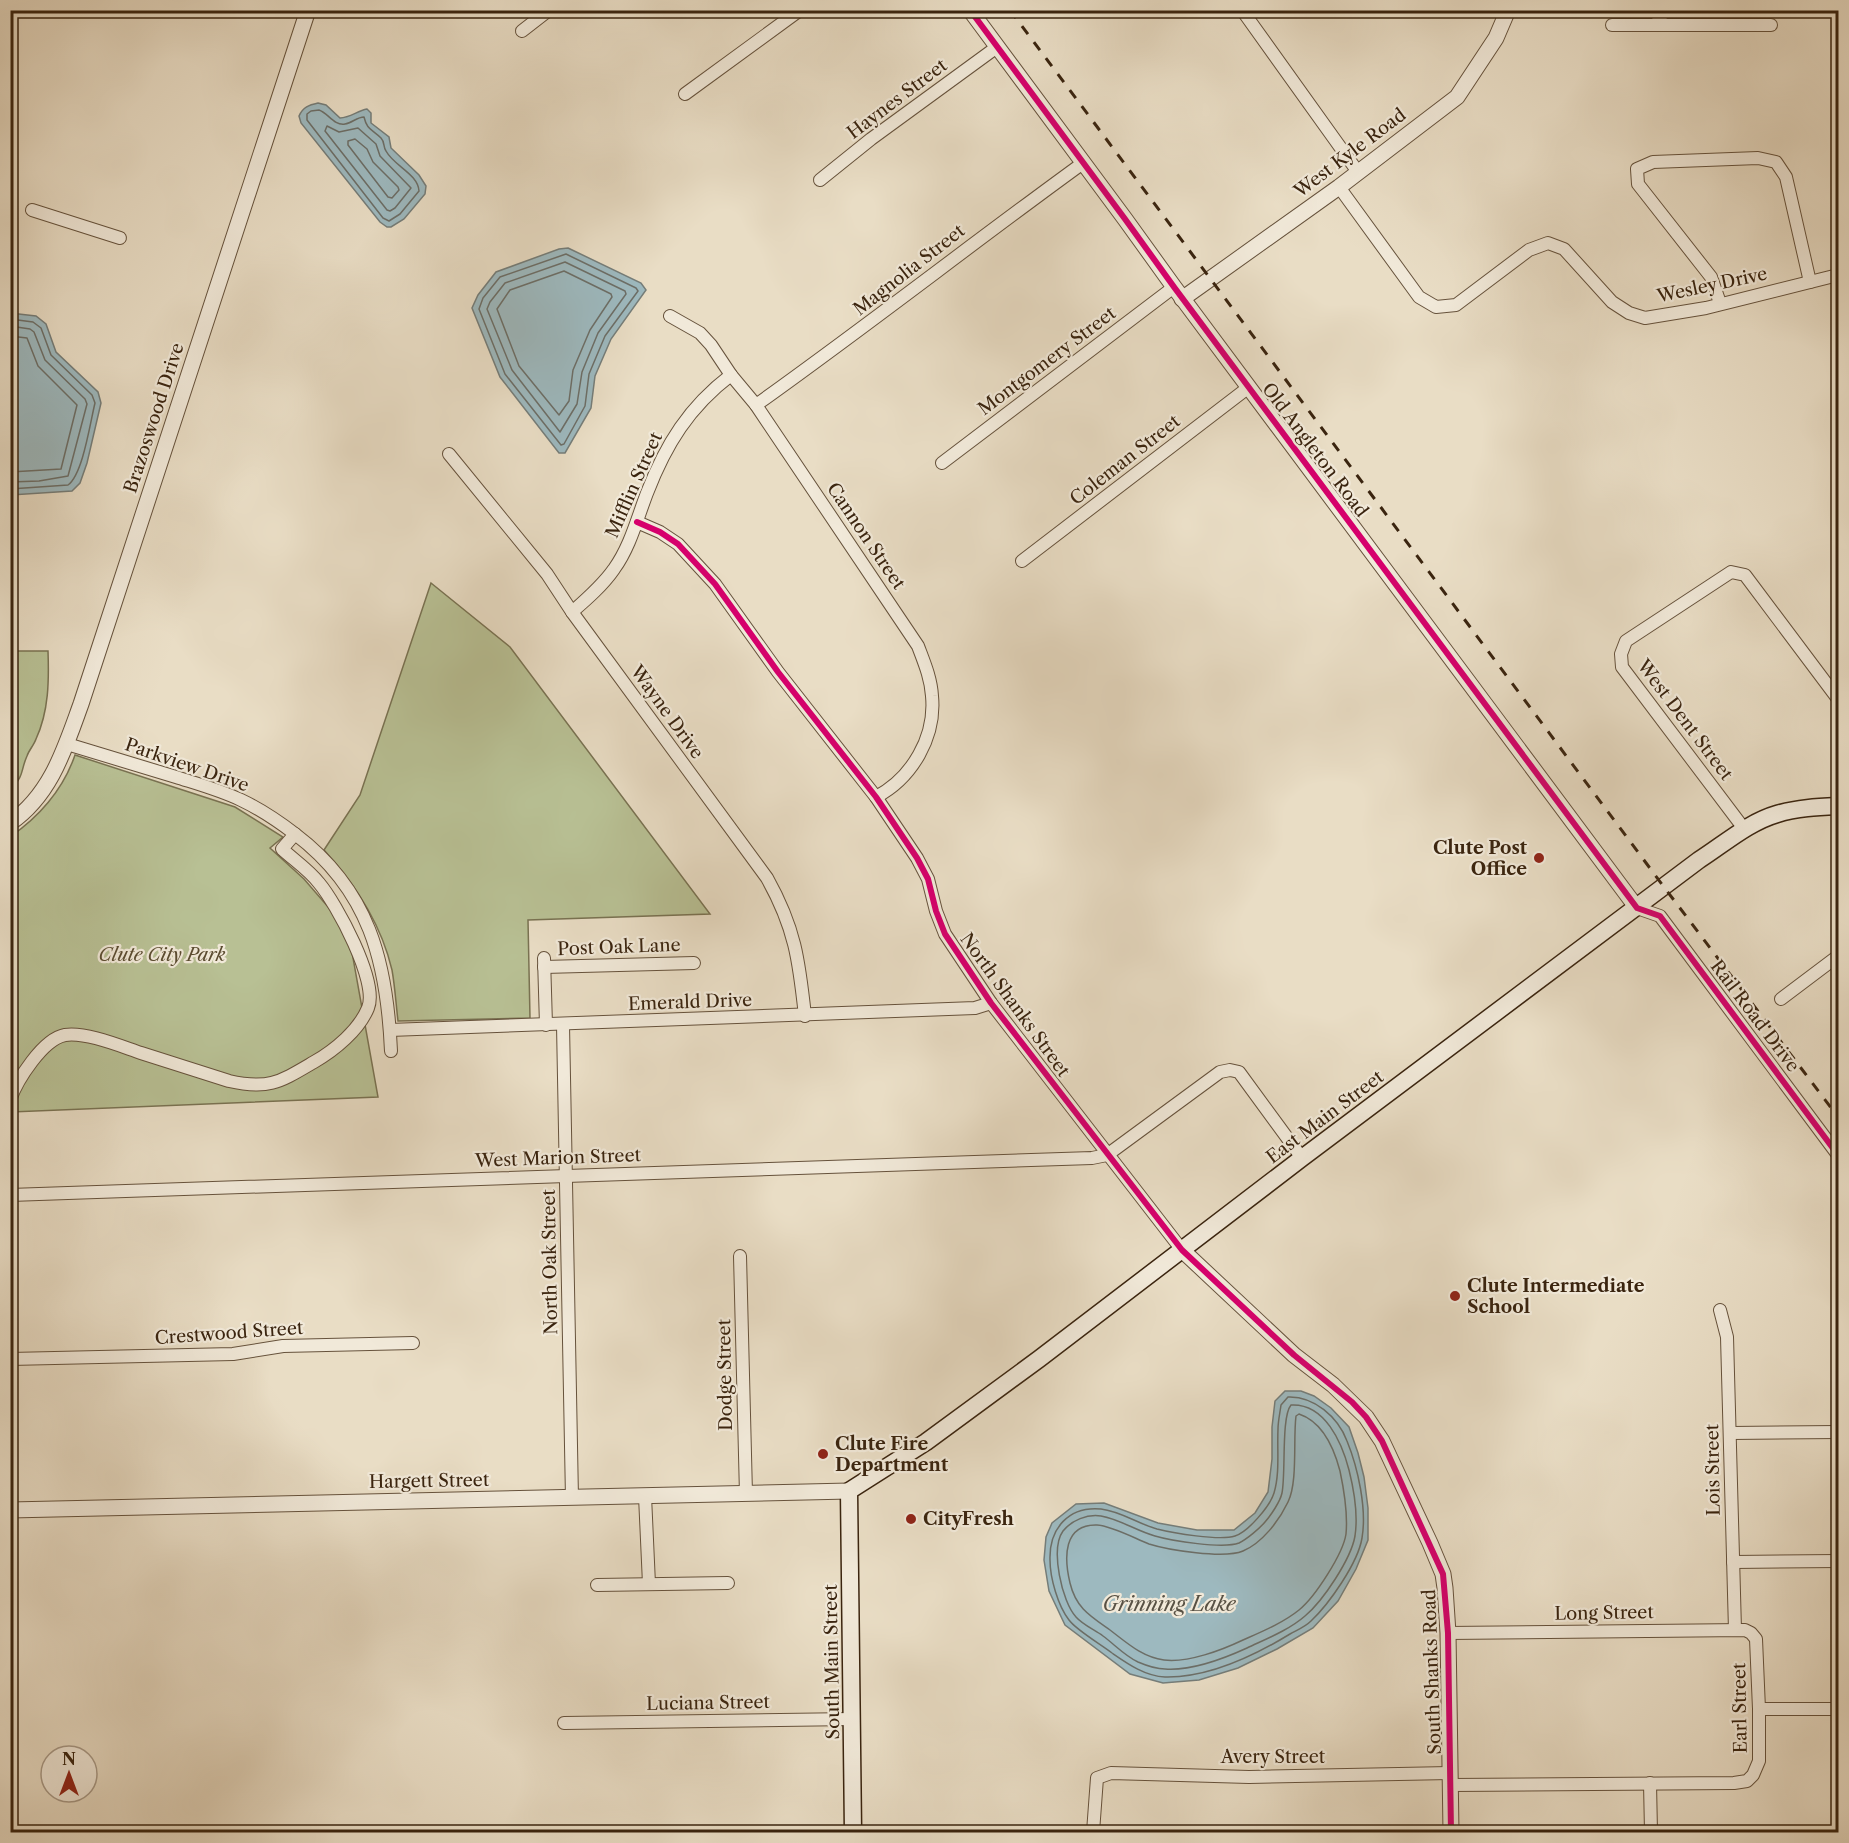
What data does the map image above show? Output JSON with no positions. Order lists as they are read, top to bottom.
{
  "streets": {
    "main road": ["East Main Street", "South Main Street"],
    "street": [
      "Haynes Street",
      "West Kyle Road",
      "Magnolia Street",
      "Wesley Drive",
      "Montgomery Street",
      "Brazoswood Drive",
      "Old Angleton Road",
      "Coleman Street",
      "Mifflin Street",
      "Cannon Street",
      "Wayne Drive",
      "West Dent Street",
      "Parkview Drive",
      "Post Oak Lane",
      "Emerald Drive",
      "North Shanks Street",
      "Rail Road Drive",
      "West Marion Street",
      "North Oak Street",
      "Crestwood Street",
      "Dodge Street",
      "Lois Street",
      "Hargett Street",
      "Long Street",
      "South Shanks Road",
      "Luciana Street",
      "Earl Street",
      "Avery Street"
    ]
  },
  "crossings": [
    ["Haynes Street", "Old Angleton Road"],
    ["West Kyle Road", "Wesley Drive"],
    ["West Kyle Road", "Montgomery Street"],
    ["West Kyle Road", "Old Angleton Road"],
    ["Magnolia Street", "Old Angleton Road"],
    ["Magnolia Street", "Cannon Street"],
    ["Montgomery Street", "Old Angleton Road"],
    ["Brazoswood Drive", "Parkview Drive"],
    ["Old Angleton Road", "Coleman Street"],
    ["Old Angleton Road", "Rail Road Drive"],
    ["Old Angleton Road", "East Main Street"],
    ["Mifflin Street", "Cannon Street"],
    ["Mifflin Street", "Wayne Drive"],
    ["Mifflin Street", "North Shanks Street"],
    ["Cannon Street", "North Shanks Street"],
    ["Wayne Drive", "Emerald Drive"],
    ["West Dent Street", "East Main Street"],
    ["Parkview Drive", "Emerald Drive"],
    ["Post Oak Lane", "Emerald Drive"],
    ["Emerald Drive", "North Shanks Street"],
    ["Emerald Drive", "North Oak Street"],
    ["North Shanks Street", "East Main Street"],
    ["North Shanks Street", "West Marion Street"],
    ["North Shanks Street", "South Shanks Road"],
    ["Rail Road Drive", "East Main Street"],
    ["East Main Street", "Hargett Street"],
    ["East Main Street", "South Main Street"],
    ["East Main Street", "South Shanks Road"],
    ["West Marion Street", "North Oak Street"],
    ["North Oak Street", "Hargett Street"],
    ["Dodge Street", "Hargett Street"],
    ["Lois Street", "Long Street"],
    ["Hargett Street", "South Main Street"],
    ["Long Street", "South Shanks Road"],
    ["Long Street", "Earl Street"],
    ["South Main Street", "Luciana Street"],
    ["South Shanks Road", "Avery Street"],
    ["Earl Street", "Avery Street"]
  ],
  "water": ["Grinning Lake"],
  "parks": ["Clute City Park"],
  "places": [
    "Clute Post Office",
    "Clute Intermediate School",
    "Clute Fire Department",
    "CityFresh"
  ],
  "north": "top"
}
